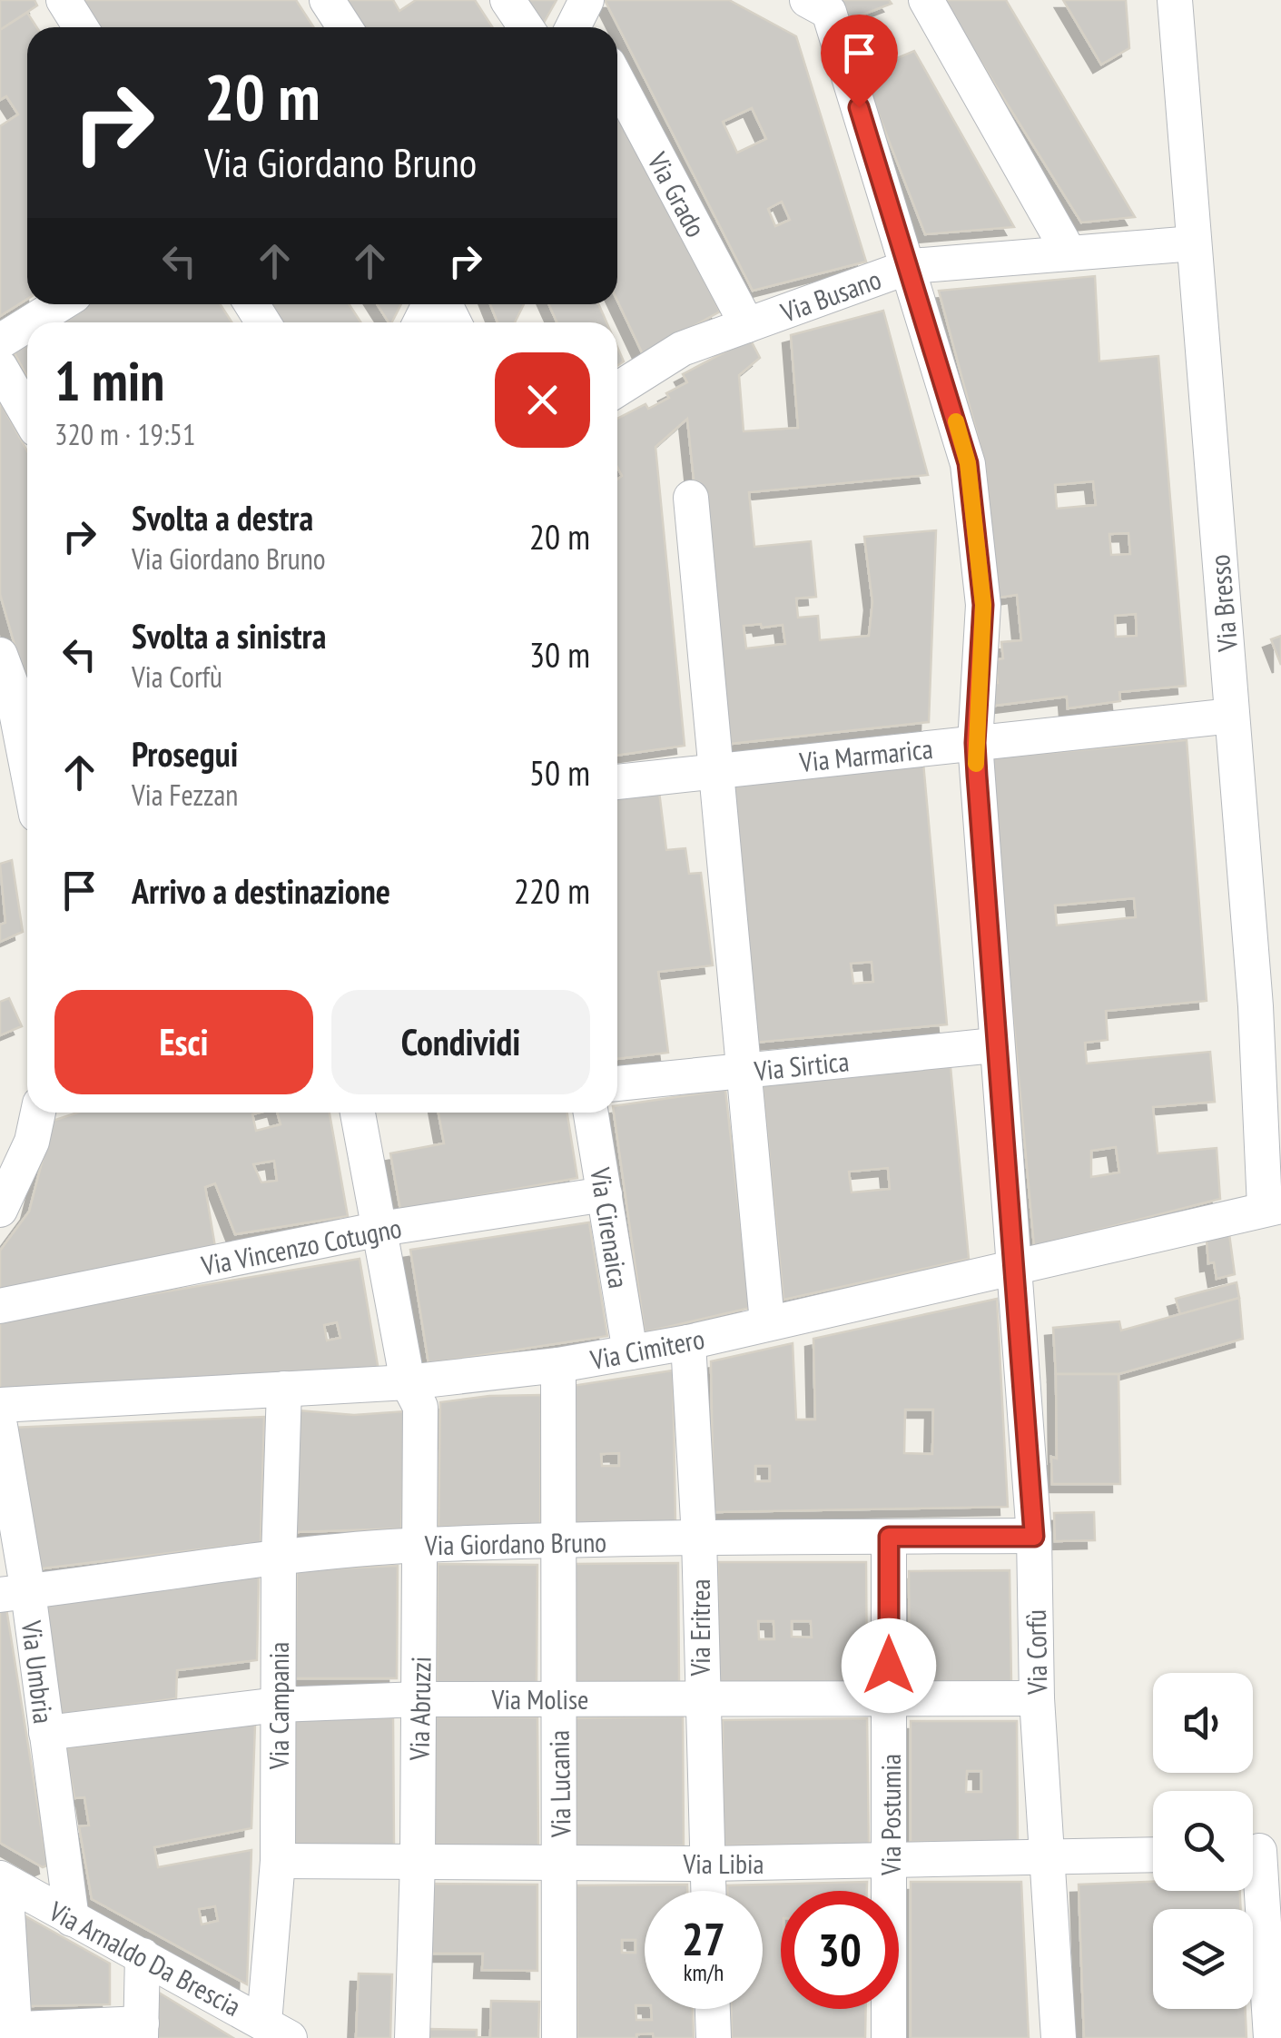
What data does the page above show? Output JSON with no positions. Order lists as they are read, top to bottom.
{
  "streets": {
    "street": [
      "Via Grado",
      "Via Busano",
      "Via Bresso",
      "Via Marmarica",
      "Via Sirtica",
      "Via Cirenaica",
      "Via Vincenzo Cotugno",
      "Via Cimitero",
      "Via Giordano Bruno",
      "Via Eritrea",
      "Via Corfù",
      "Via Umbria",
      "Via Molise",
      "Via Campania",
      "Via Abruzzi",
      "Via Lucania",
      "Via Postumia",
      "Via Libia",
      "Via Arnaldo Da Brescia"
    ]
  },
  "crossings": [
    ["Via Grado", "Via Busano"],
    ["Via Busano", "Via Bresso"],
    ["Via Busano", "Via Corfù"],
    ["Via Bresso", "Via Marmarica"],
    ["Via Bresso", "Via Cimitero"],
    ["Via Marmarica", "Via Corfù"],
    ["Via Sirtica", "Via Corfù"],
    ["Via Cirenaica", "Via Vincenzo Cotugno"],
    ["Via Cirenaica", "Via Cimitero"],
    ["Via Vincenzo Cotugno", "Via Abruzzi"],
    ["Via Cimitero", "Via Eritrea"],
    ["Via Cimitero", "Via Corfù"],
    ["Via Cimitero", "Via Campania"],
    ["Via Cimitero", "Via Abruzzi"],
    ["Via Cimitero", "Via Lucania"],
    ["Via Giordano Bruno", "Via Eritrea"],
    ["Via Giordano Bruno", "Via Corfù"],
    ["Via Giordano Bruno", "Via Umbria"],
    ["Via Giordano Bruno", "Via Campania"],
    ["Via Giordano Bruno", "Via Abruzzi"],
    ["Via Giordano Bruno", "Via Lucania"],
    ["Via Giordano Bruno", "Via Postumia"],
    ["Via Eritrea", "Via Molise"],
    ["Via Eritrea", "Via Libia"],
    ["Via Corfù", "Via Molise"],
    ["Via Corfù", "Via Libia"],
    ["Via Umbria", "Via Molise"],
    ["Via Umbria", "Via Arnaldo Da Brescia"],
    ["Via Molise", "Via Campania"],
    ["Via Molise", "Via Abruzzi"],
    ["Via Molise", "Via Lucania"],
    ["Via Molise", "Via Postumia"],
    ["Via Campania", "Via Libia"],
    ["Via Campania", "Via Arnaldo Da Brescia"],
    ["Via Abruzzi", "Via Libia"],
    ["Via Lucania", "Via Libia"],
    ["Via Postumia", "Via Libia"]
  ],
  "page": {
    "turn": ["20 m", "Via Giordano Bruno"],
    "heading": ["1 min", "320 m · 19:51"],
    "list": [
      {
        "name": "Svolta a destra",
        "note": "Via Giordano Bruno",
        "value": "20 m"
      },
      {
        "name": "Svolta a sinistra",
        "note": "Via Corfù",
        "value": "30 m"
      },
      {
        "name": "Prosegui",
        "note": "Via Fezzan",
        "value": "50 m"
      },
      {
        "name": "Arrivo a destinazione",
        "value": "220 m"
      }
    ],
    "buttons": ["Esci", "Condividi"],
    "speed": "27 km/h",
    "limit": "30"
  }
}
